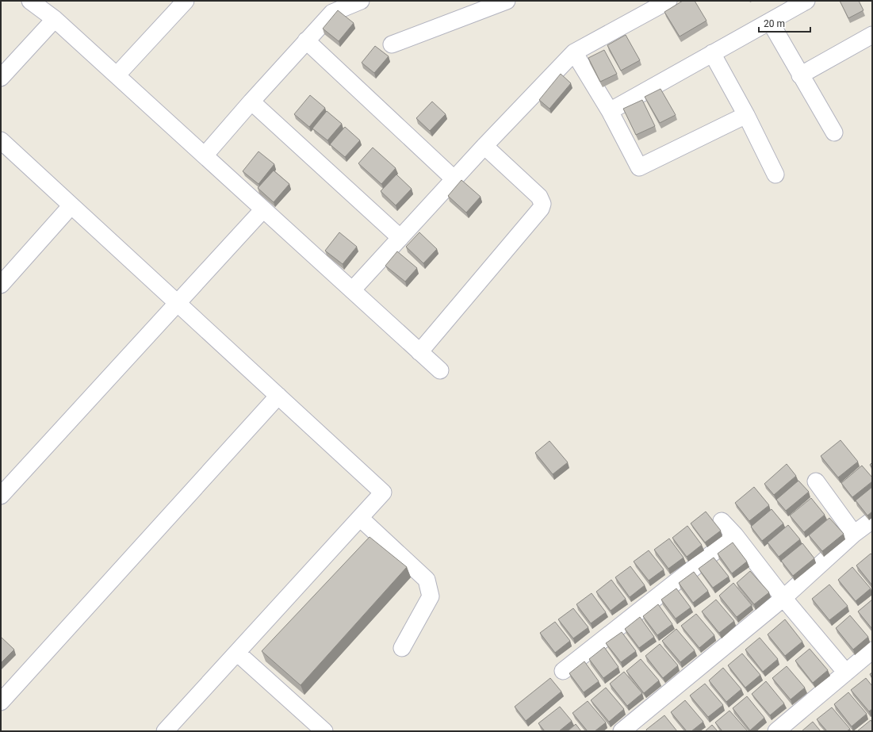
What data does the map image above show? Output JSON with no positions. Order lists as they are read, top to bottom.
{
  "scale_bar": "20 m"
}
